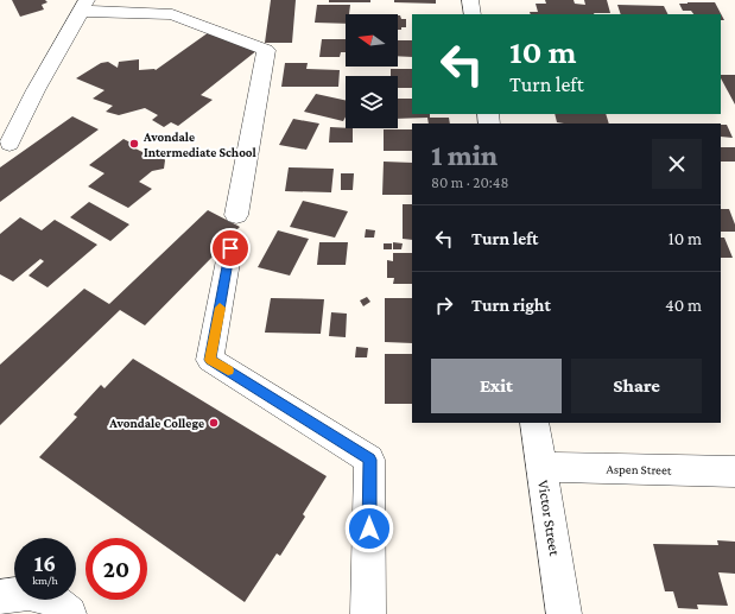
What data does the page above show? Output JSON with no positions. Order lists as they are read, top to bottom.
{
  "streets": {
    "street": ["Aspen Street", "Victor Street"]
  },
  "crossings": [
    ["Aspen Street", "Victor Street"]
  ],
  "places": ["Avondale Intermediate School", "Avondale College"],
  "north": "left",
  "page": {
    "turn": ["10 m", "Turn left"],
    "heading": ["1 min", "80 m · 20:48"],
    "list": [
      {
        "name": "Turn left",
        "value": "10 m"
      },
      {
        "name": "Turn right",
        "value": "40 m"
      }
    ],
    "buttons": ["Exit", "Share"],
    "speed": "16 km/h",
    "limit": "20"
  }
}
